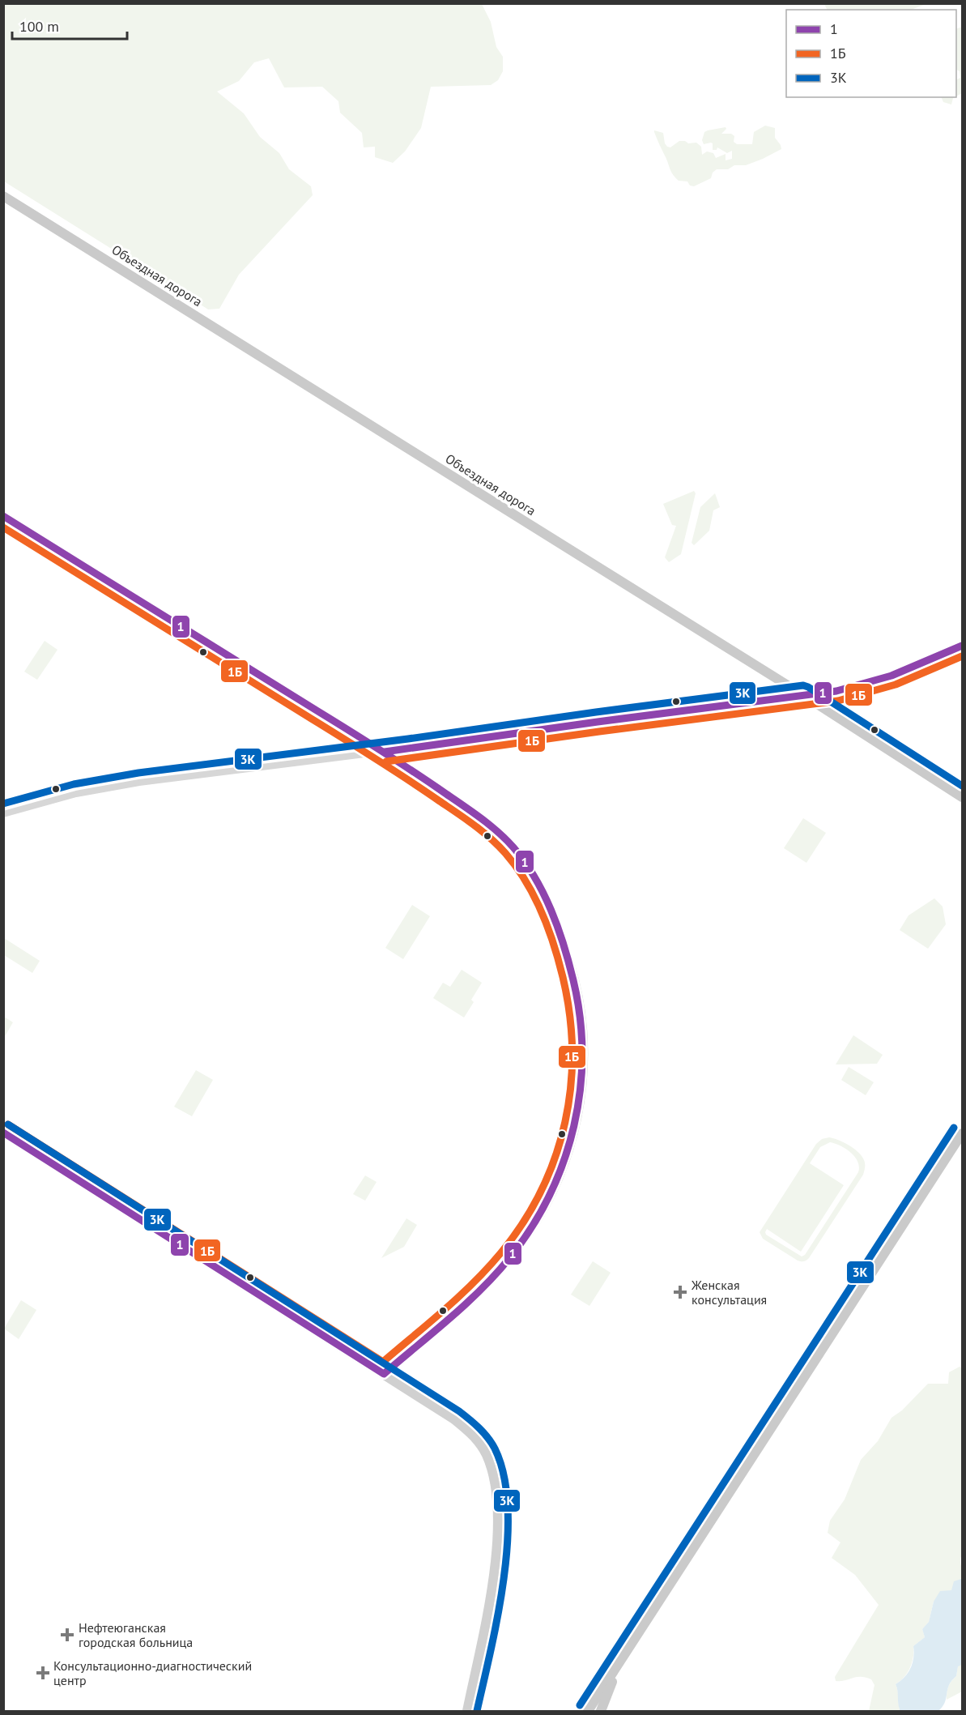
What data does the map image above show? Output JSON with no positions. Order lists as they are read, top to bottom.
{
  "streets": {
    "main road": ["Объездная дорога"]
  },
  "places": {
    "health": ["Женская консультация", "Нефтеюганская городская больница", "Консультационно-диагностический центр"]
  },
  "lines": ["transit line 1", "transit line 1Б", "transit line 3К"],
  "legend": ["1", "1Б", "3К"],
  "scale_bar": "100 m"
}
